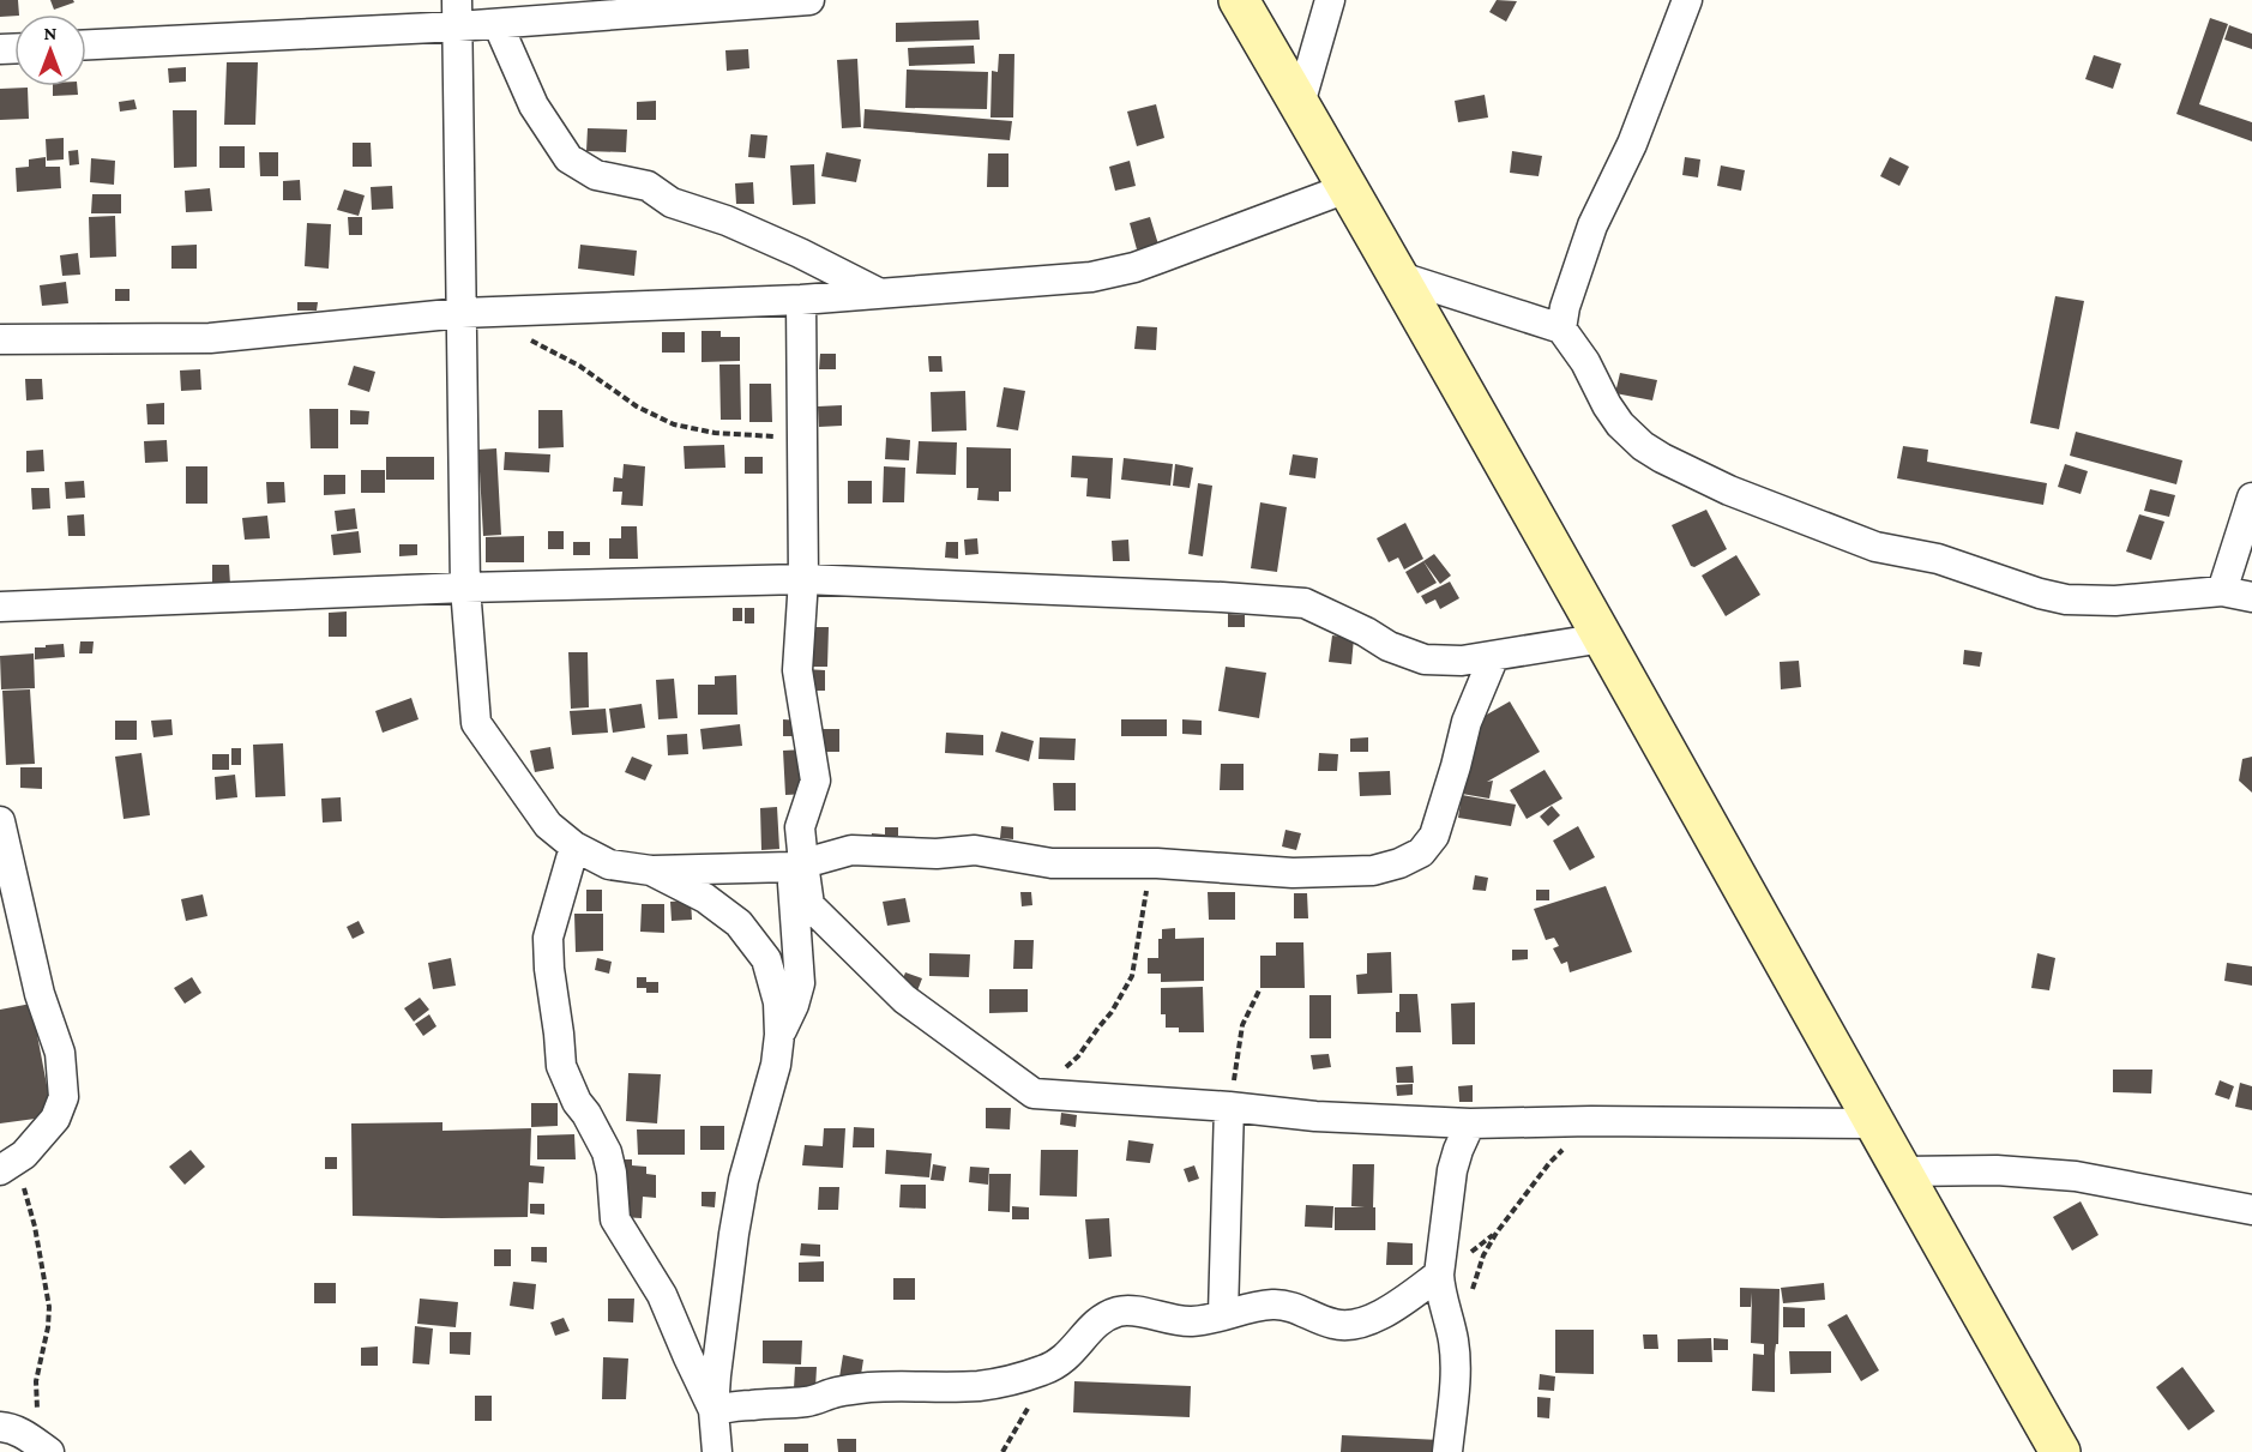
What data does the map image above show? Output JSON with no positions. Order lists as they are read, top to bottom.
{
  "north": "top"
}
